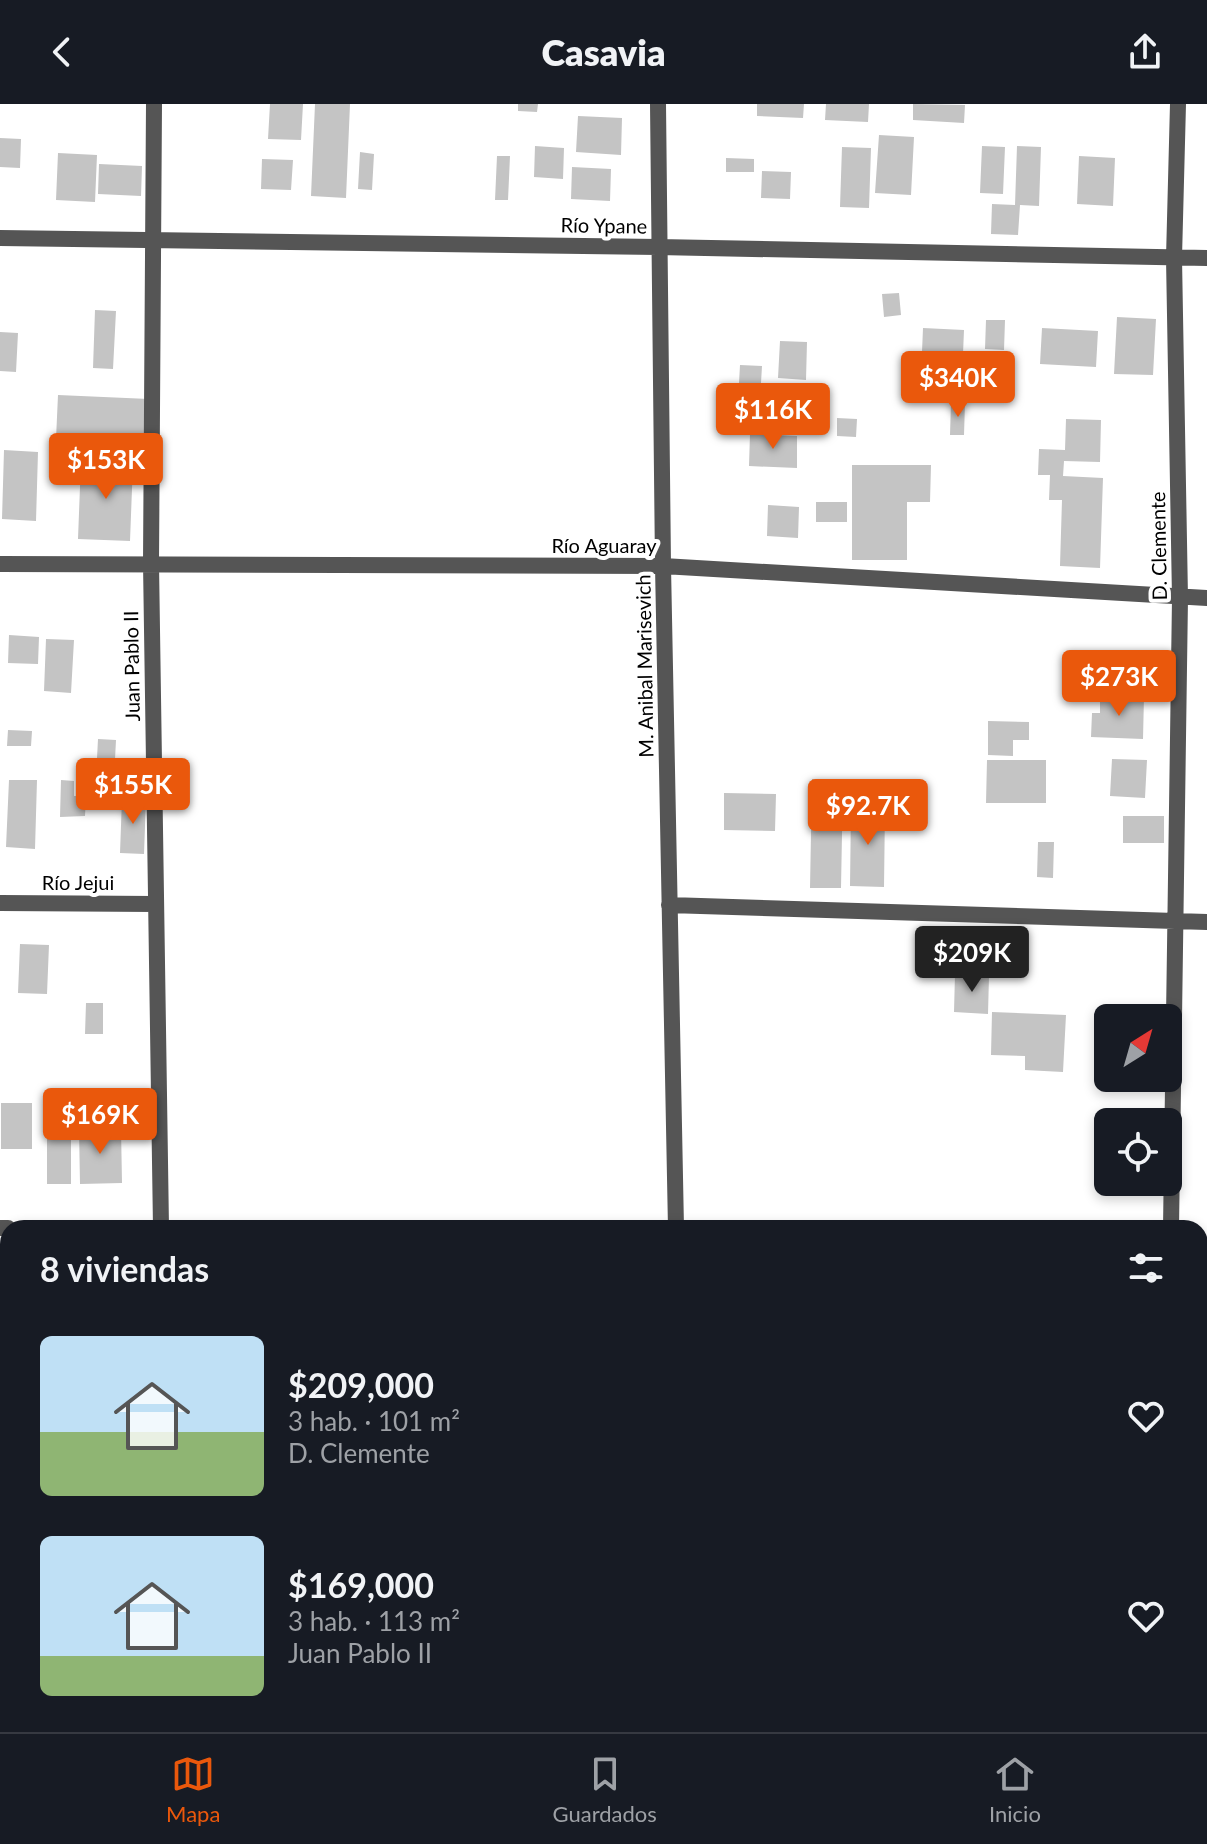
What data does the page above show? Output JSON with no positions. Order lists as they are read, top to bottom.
{
  "streets": {
    "street": [
      "Río Ypane",
      "Río Aguaray",
      "D. Clemente",
      "Juan Pablo II",
      "M. Anibal Marisevich",
      "Río Jejui"
    ]
  },
  "crossings": [
    ["Río Ypane", "D. Clemente"],
    ["Río Ypane", "Juan Pablo II"],
    ["Río Ypane", "M. Anibal Marisevich"],
    ["Río Aguaray", "D. Clemente"],
    ["Río Aguaray", "Juan Pablo II"],
    ["Río Aguaray", "M. Anibal Marisevich"],
    ["Juan Pablo II", "Río Jejui"]
  ],
  "north": "top right",
  "page": {
    "header": "Casavia",
    "price": [
      "$340K",
      "$116K",
      "$153K",
      "$273K",
      "$155K",
      "$92.7K",
      "$209K",
      "$169K"
    ],
    "heading": "8 viviendas",
    "list": [
      {
        "name": "$209,000",
        "note": "3 hab. · 101 m² · D. Clemente"
      },
      {
        "name": "$169,000",
        "note": "3 hab. · 113 m² · Juan Pablo II"
      }
    ],
    "tabs": ["Mapa", "Guardados", "Inicio"]
  }
}
